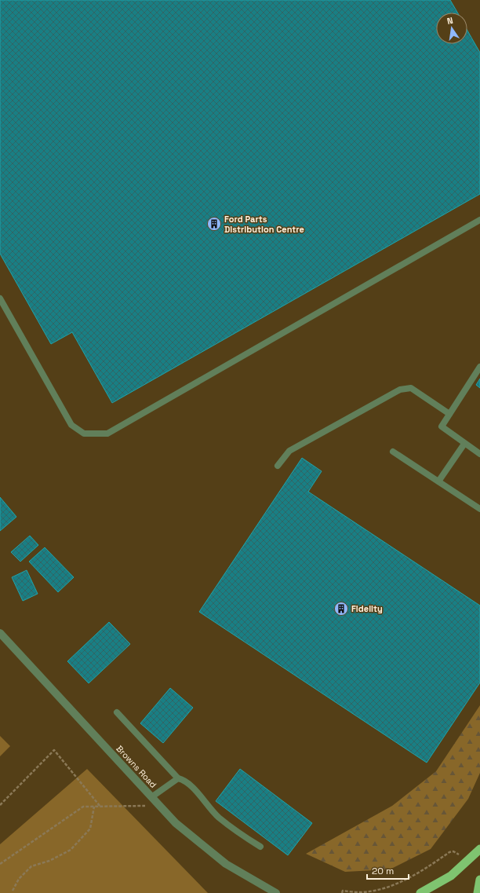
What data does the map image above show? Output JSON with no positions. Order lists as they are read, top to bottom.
{
  "streets": {
    "street": ["Browns Road"]
  },
  "places": {
    "building": ["Ford Parts Distribution Centre", "Fidelity"]
  },
  "scale_bar": "20 m",
  "north": "top"
}
